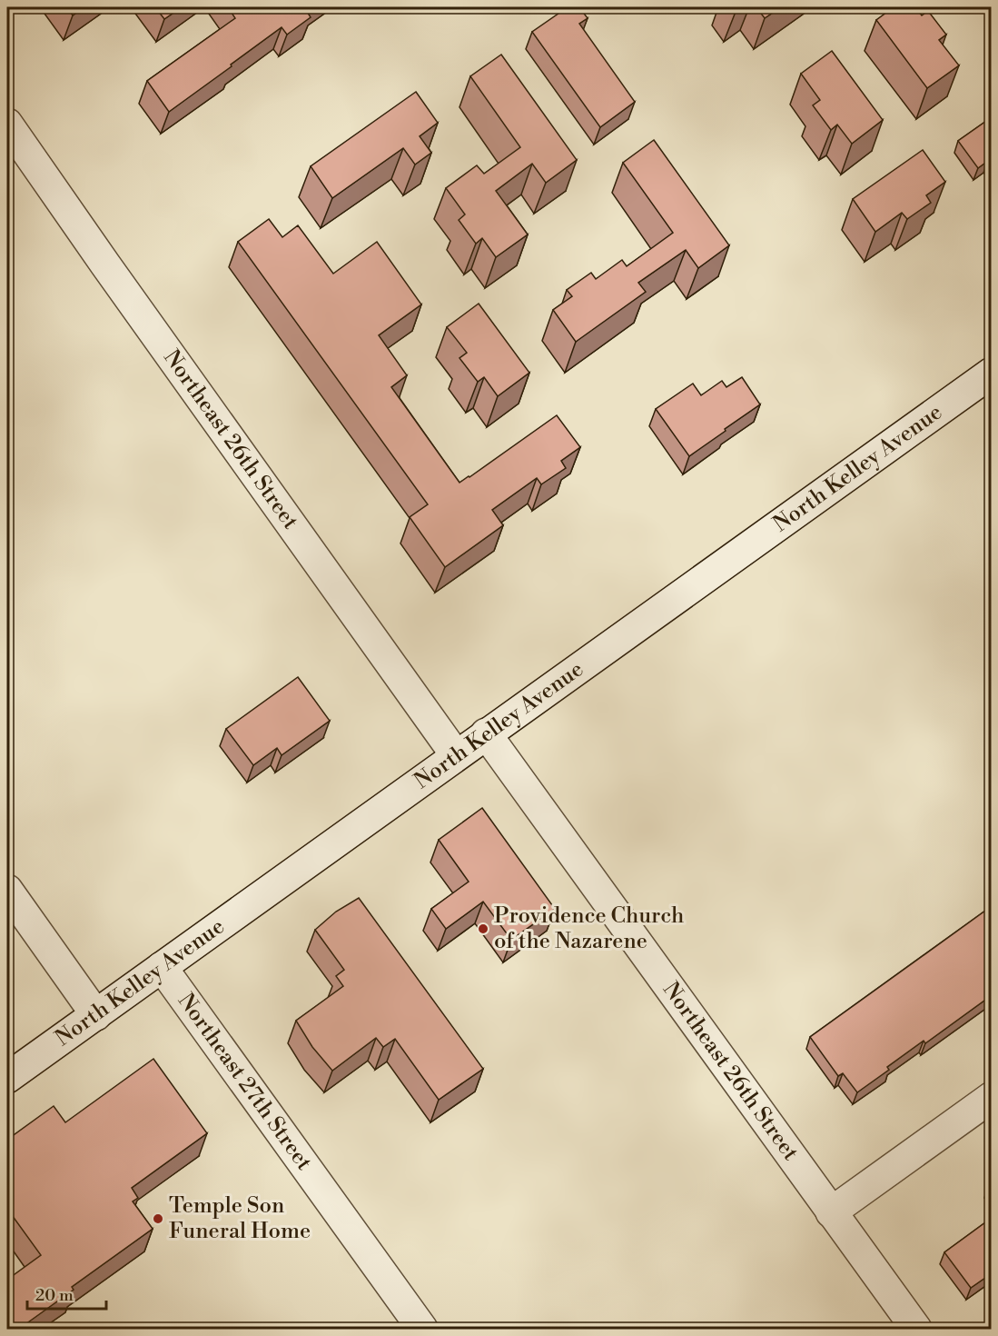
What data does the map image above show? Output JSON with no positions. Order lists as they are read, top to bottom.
{
  "streets": {
    "street": ["Northeast 26th Street", "North Kelley Avenue", "Northeast 27th Street"]
  },
  "crossings": [
    ["Northeast 26th Street", "North Kelley Avenue"],
    ["North Kelley Avenue", "Northeast 27th Street"]
  ],
  "places": ["Providence Church of the Nazarene", "Temple Son Funeral Home"],
  "scale_bar": "20 m"
}
